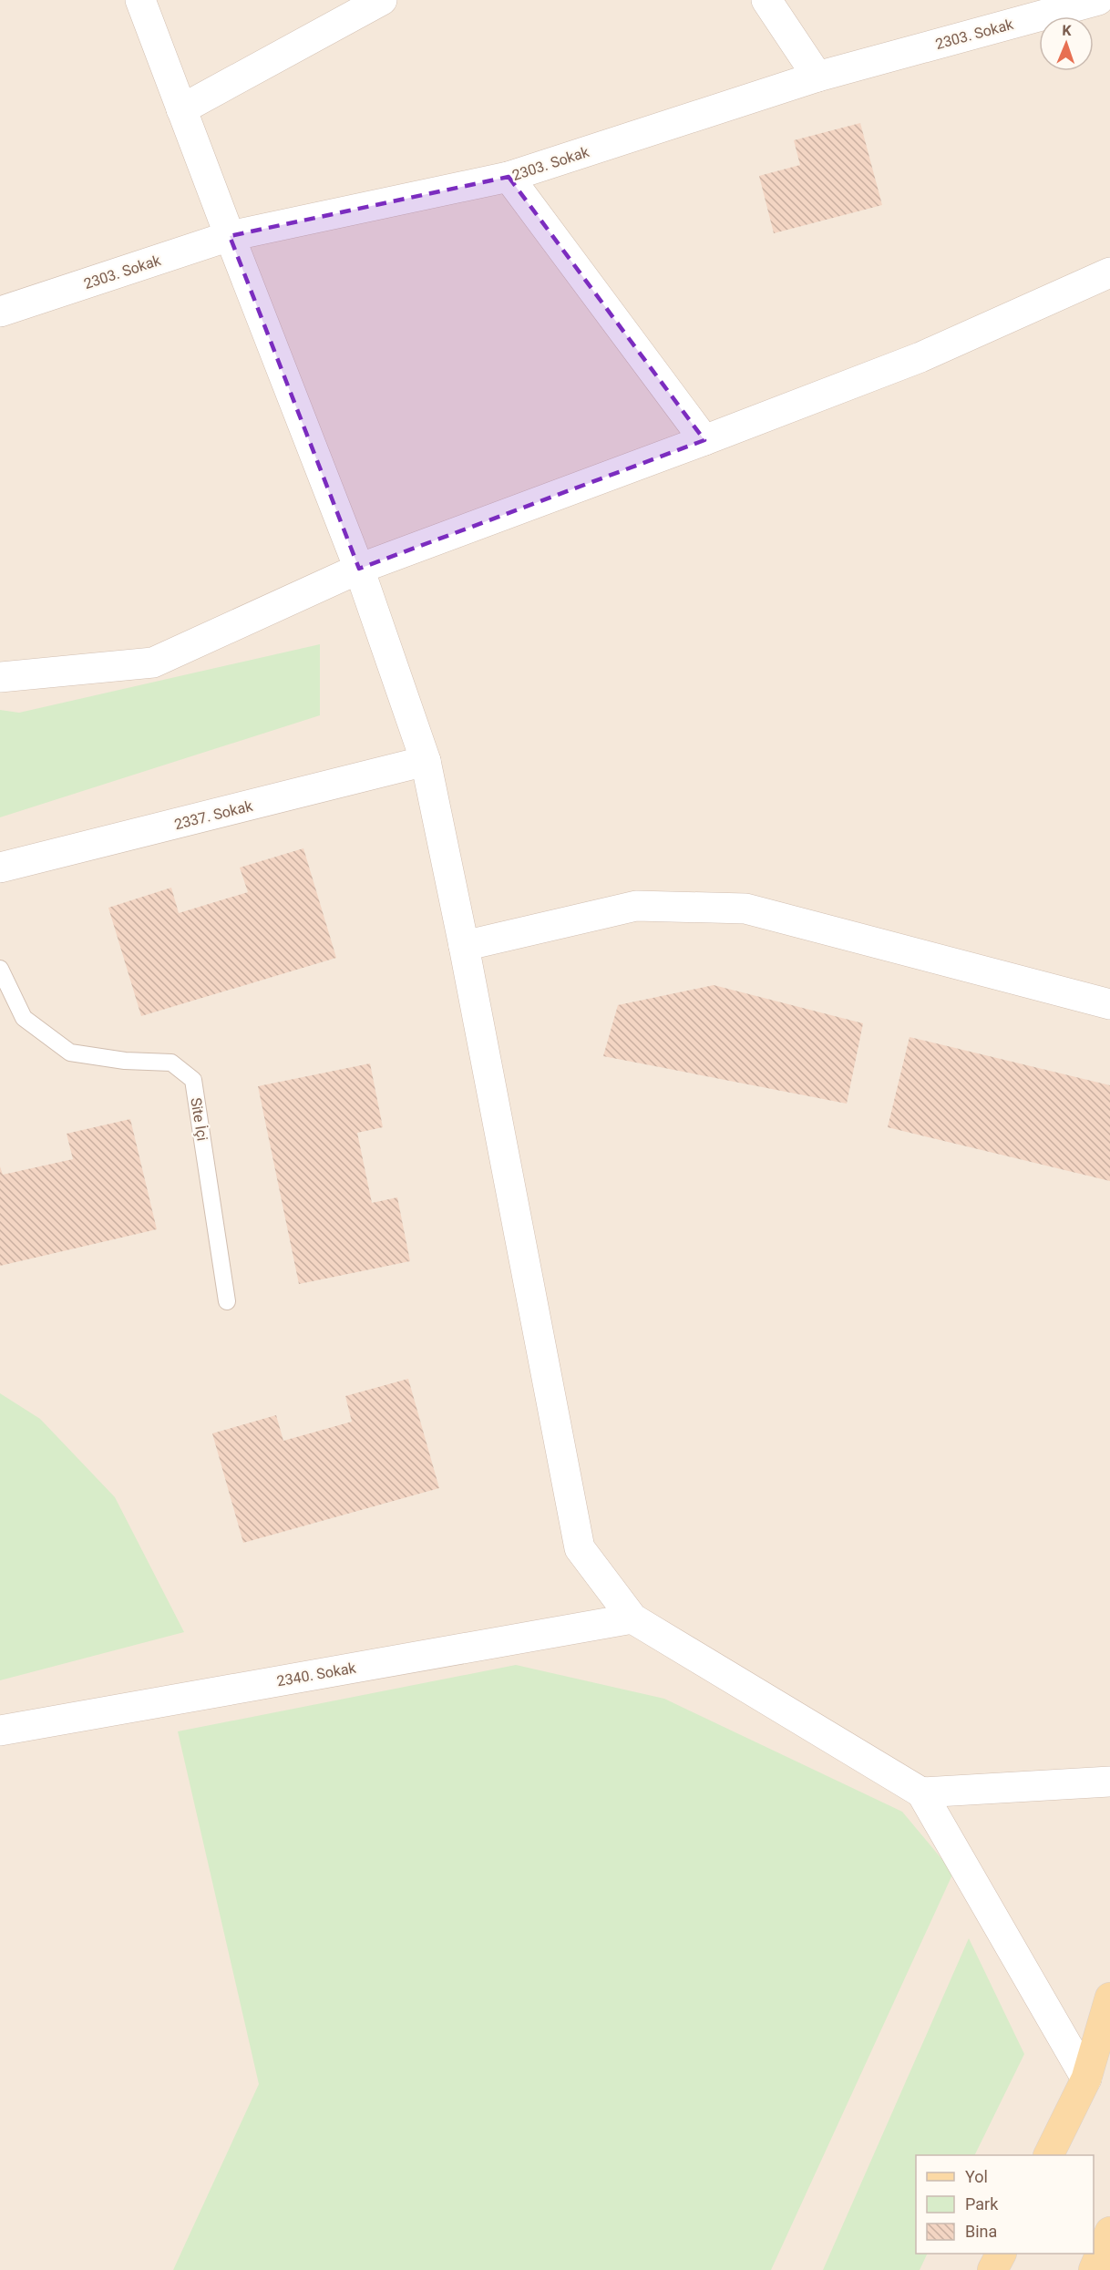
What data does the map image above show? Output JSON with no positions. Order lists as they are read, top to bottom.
{
  "streets": {
    "street": ["2303. Sokak", "2337. Sokak", "2340. Sokak"],
    "lane": ["Site İçi"]
  },
  "legend": ["Yol", "Park", "Bina"],
  "north": "top"
}
